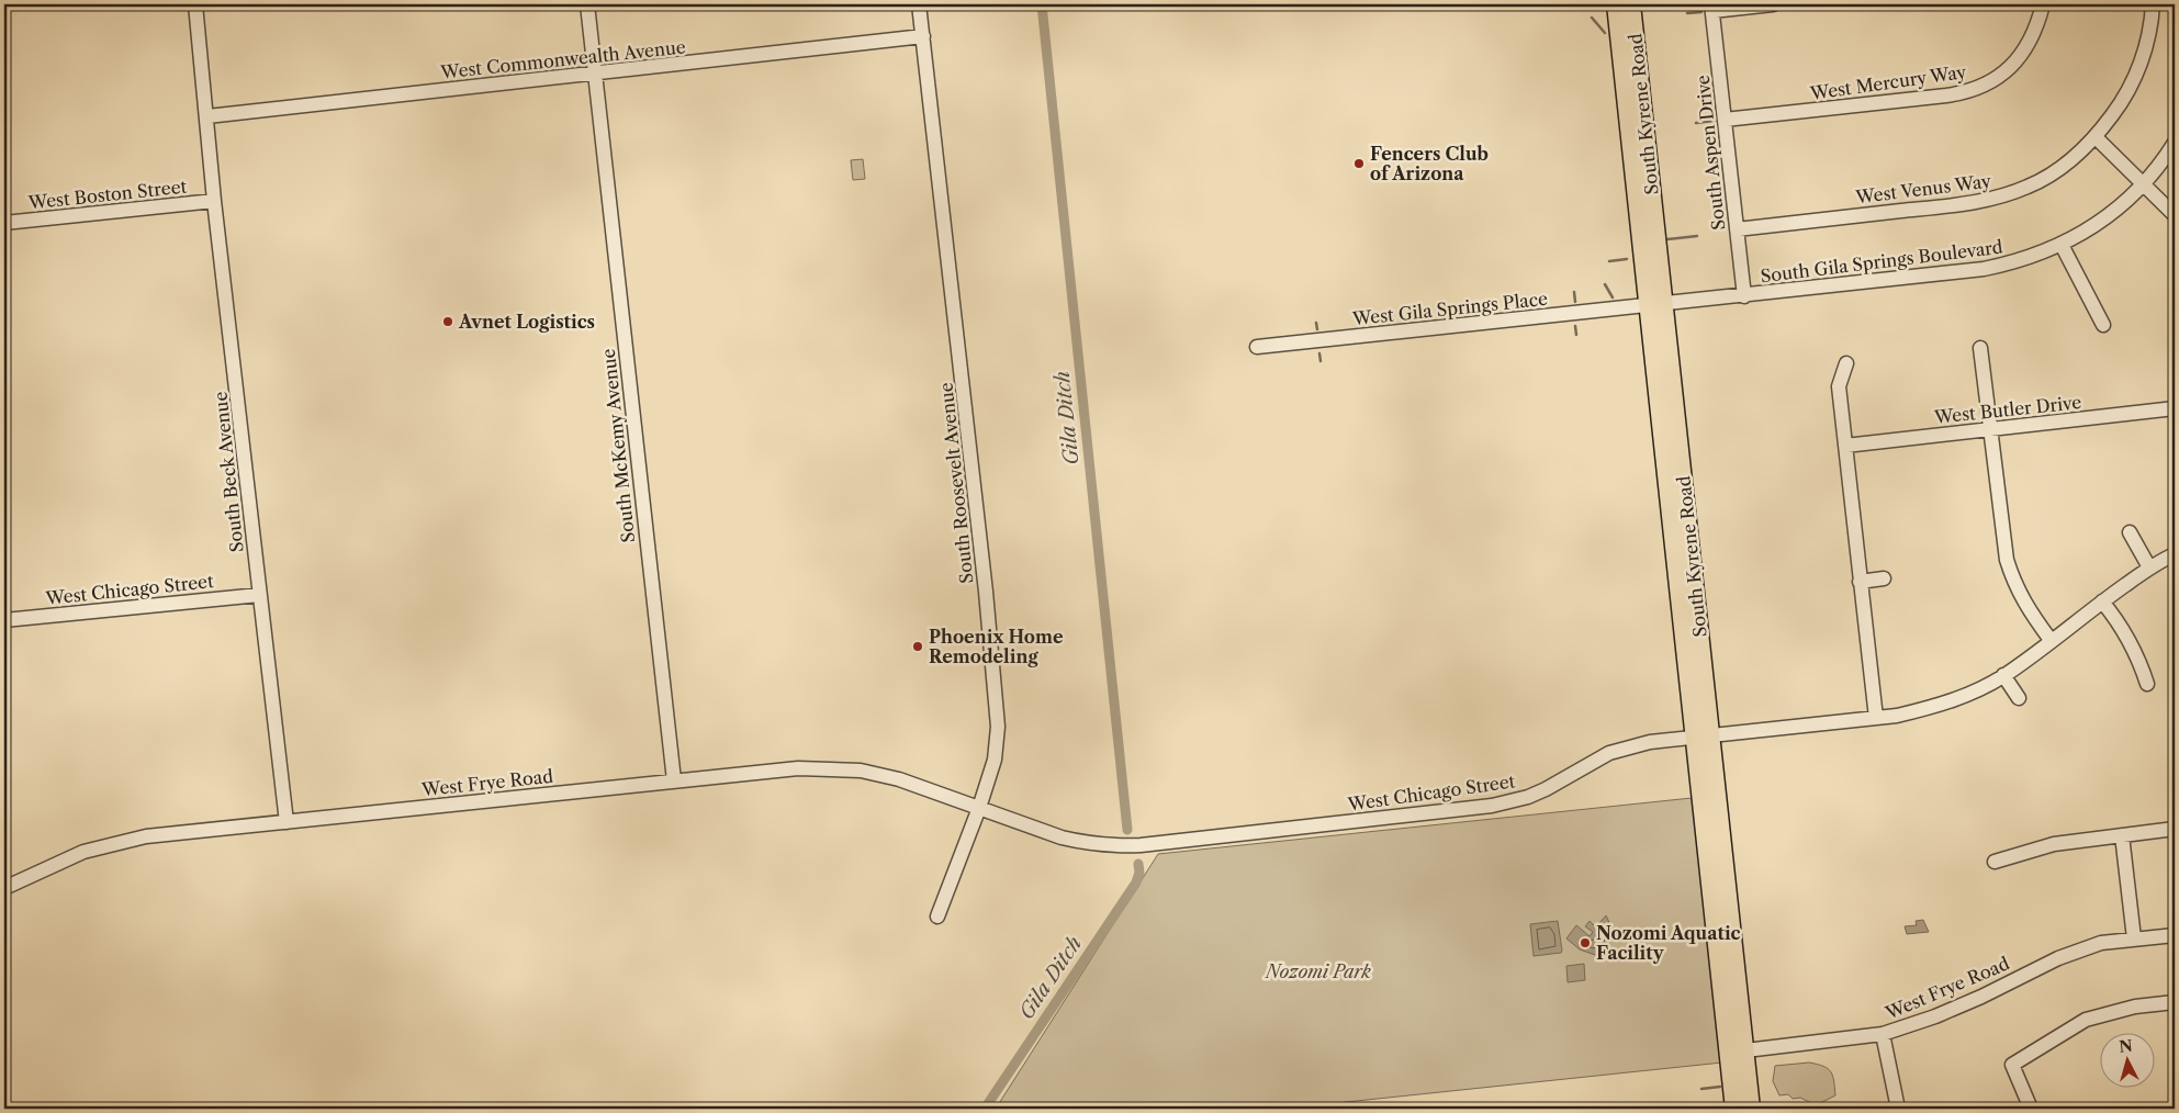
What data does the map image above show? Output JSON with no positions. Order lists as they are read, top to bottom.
{
  "streets": {
    "main road": ["South Kyrene Road"],
    "street": [
      "West Commonwealth Avenue",
      "West Mercury Way",
      "South Aspen Drive",
      "West Venus Way",
      "West Boston Street",
      "South Gila Springs Boulevard",
      "West Gila Springs Place",
      "West Butler Drive",
      "South McKemy Avenue",
      "South Beck Avenue",
      "South Roosevelt Avenue",
      "West Chicago Street",
      "West Frye Road"
    ]
  },
  "crossings": [
    ["West Commonwealth Avenue", "South McKemy Avenue"],
    ["West Commonwealth Avenue", "South Beck Avenue"],
    ["West Commonwealth Avenue", "South Roosevelt Avenue"],
    ["West Mercury Way", "South Aspen Drive"],
    ["South Kyrene Road", "South Gila Springs Boulevard"],
    ["South Kyrene Road", "West Gila Springs Place"],
    ["South Kyrene Road", "West Chicago Street"],
    ["South Kyrene Road", "West Frye Road"],
    ["South Aspen Drive", "West Venus Way"],
    ["South Aspen Drive", "South Gila Springs Boulevard"],
    ["West Boston Street", "South Beck Avenue"],
    ["South Gila Springs Boulevard", "West Gila Springs Place"],
    ["South McKemy Avenue", "West Frye Road"],
    ["South Beck Avenue", "West Chicago Street"],
    ["South Beck Avenue", "West Frye Road"],
    ["South Roosevelt Avenue", "West Chicago Street"],
    ["South Roosevelt Avenue", "West Frye Road"],
    ["West Chicago Street", "West Frye Road"]
  ],
  "water": ["Gila Ditch"],
  "parks": ["Nozomi Park"],
  "places": [
    "Fencers Club of Arizona",
    "Avnet Logistics",
    "Phoenix Home Remodeling",
    "Nozomi Aquatic Facility"
  ],
  "north": "top"
}
